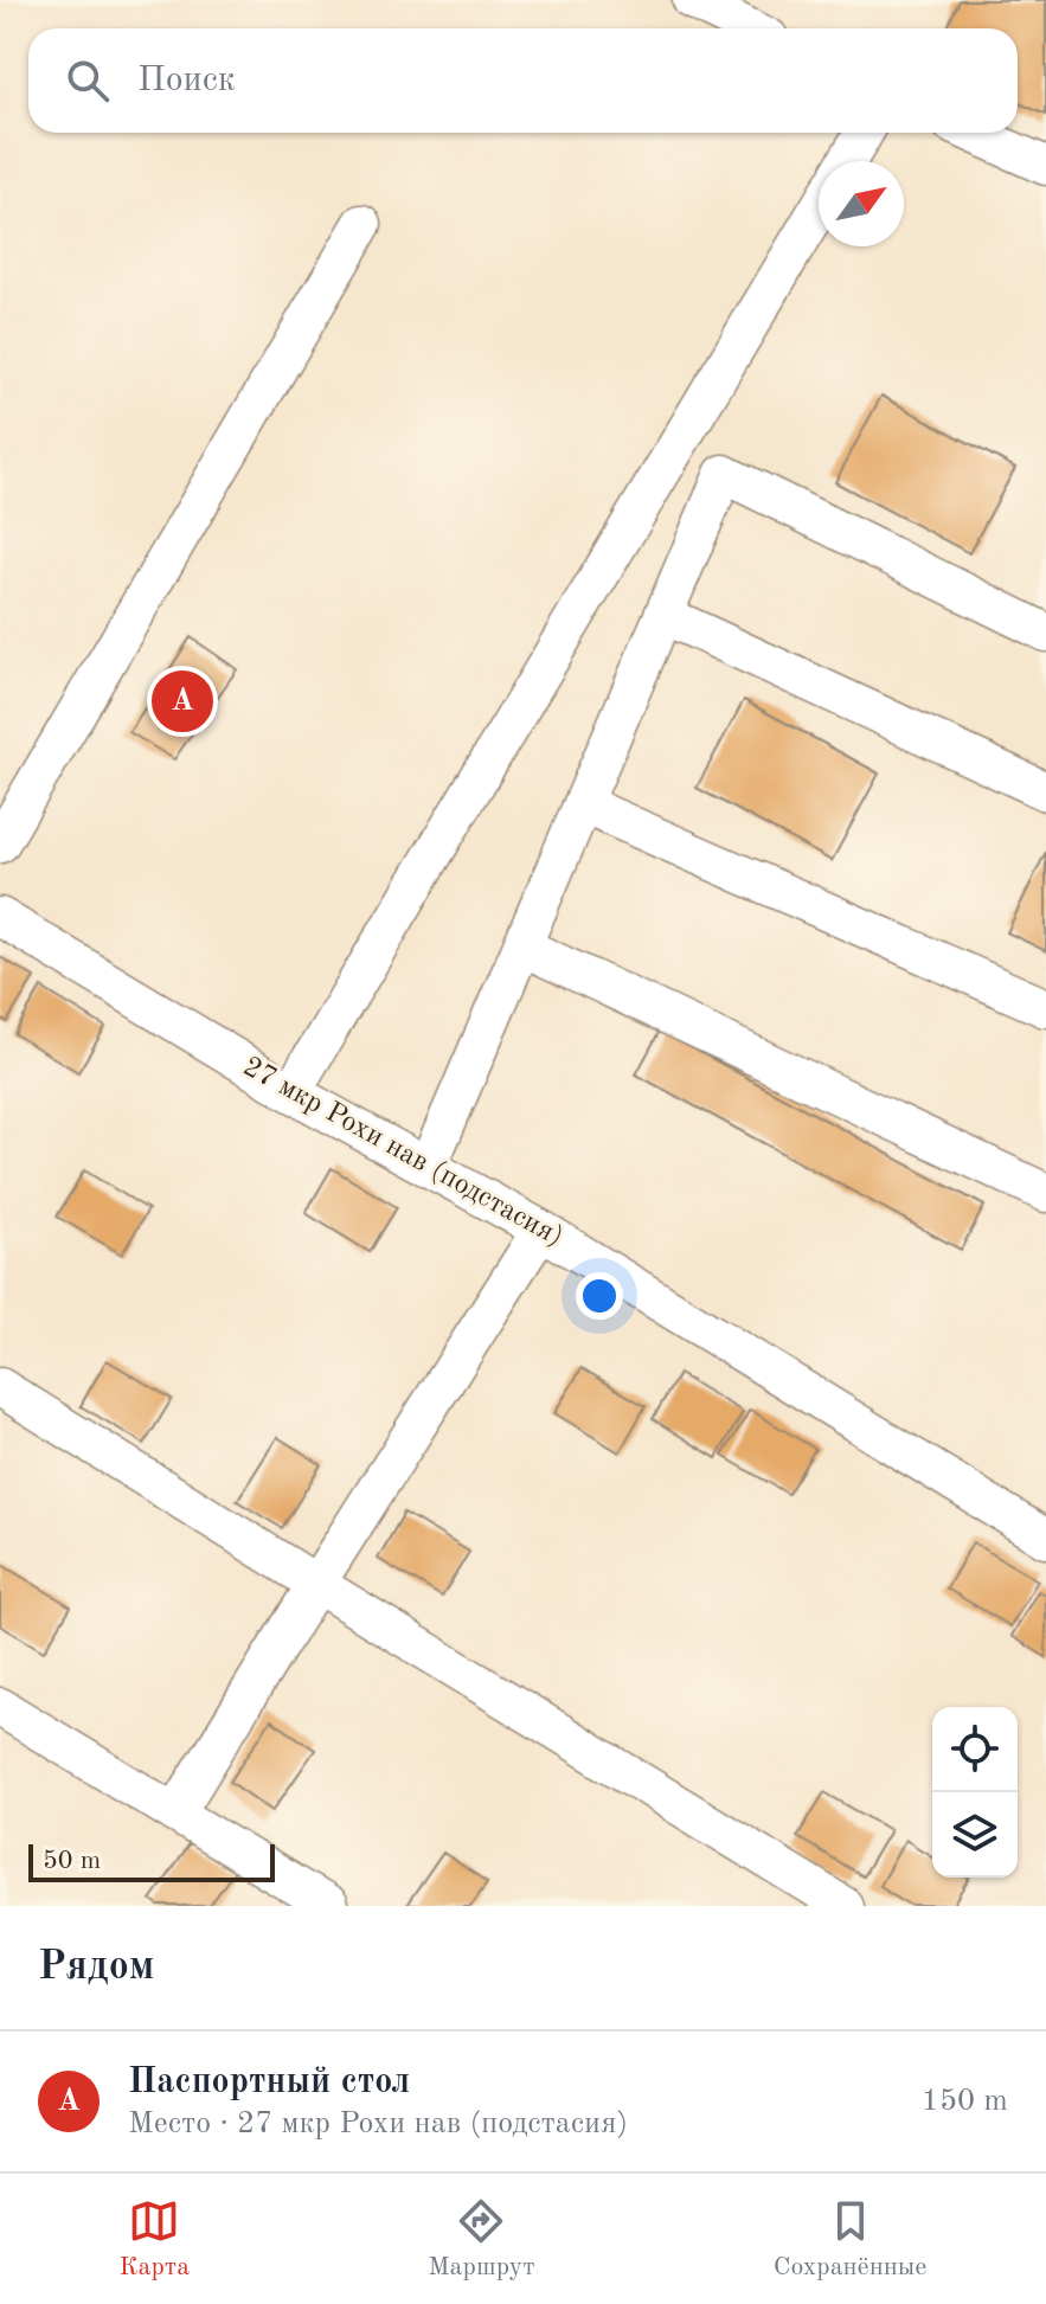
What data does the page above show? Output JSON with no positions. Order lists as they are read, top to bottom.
{
  "streets": {
    "street": ["27 мкр Рохи нав (подстасия)"]
  },
  "scale_bar": "50 m",
  "north": "top right",
  "page": {
    "search": "Поиск",
    "pins": "A",
    "scale": "50 m",
    "heading": "Рядом",
    "list": [
      {
        "mark": "A",
        "name": "Паспортный стол",
        "note": "Место · 27 мкр Рохи нав (подстасия)",
        "value": "150 m"
      }
    ],
    "nav": ["Карта", "Маршрут", "Сохранённые"]
  }
}
